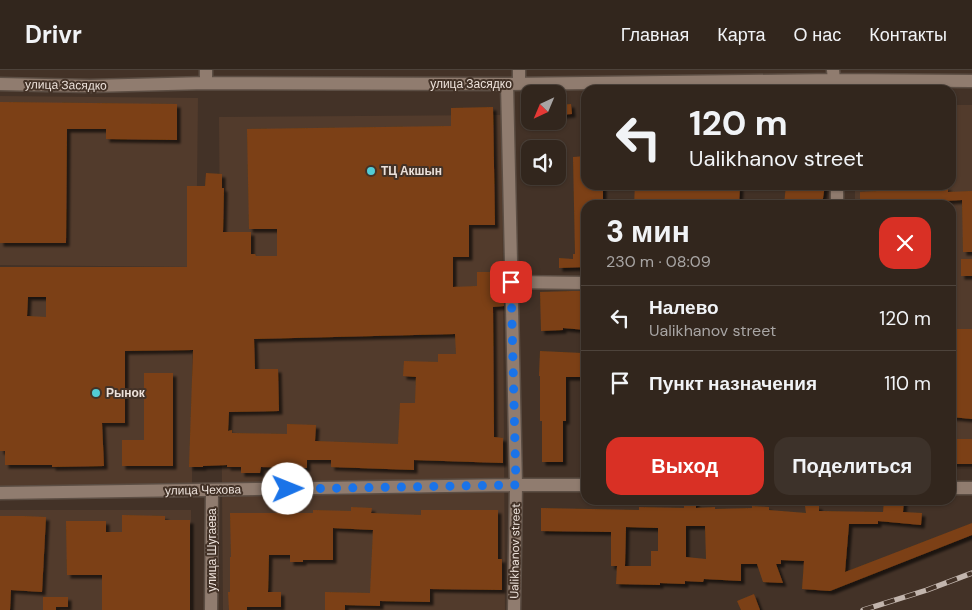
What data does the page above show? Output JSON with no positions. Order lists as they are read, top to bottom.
{
  "streets": {
    "street": [
      "улица Засядко",
      "улица Чехова",
      "улица Шугаева",
      "Ualikhanov street"
    ]
  },
  "crossings": [
    ["улица Засядко", "Ualikhanov street"],
    ["улица Чехова", "улица Шугаева"],
    ["улица Чехова", "Ualikhanov street"]
  ],
  "places": ["ТЦ Акшын", "Рынок"],
  "north": "bottom left",
  "page": {
    "header": "Drivr",
    "nav": [
      "Главная",
      "Карта",
      "О нас",
      "Контакты"
    ],
    "turn": ["120 m", "Ualikhanov street"],
    "heading": ["3 мин", "230 m · 08:09"],
    "list": [
      {
        "name": "Налево",
        "note": "Ualikhanov street",
        "value": "120 m"
      },
      {
        "name": "Пункт назначения",
        "value": "110 m"
      }
    ],
    "buttons": ["Выход", "Поделиться"]
  }
}
